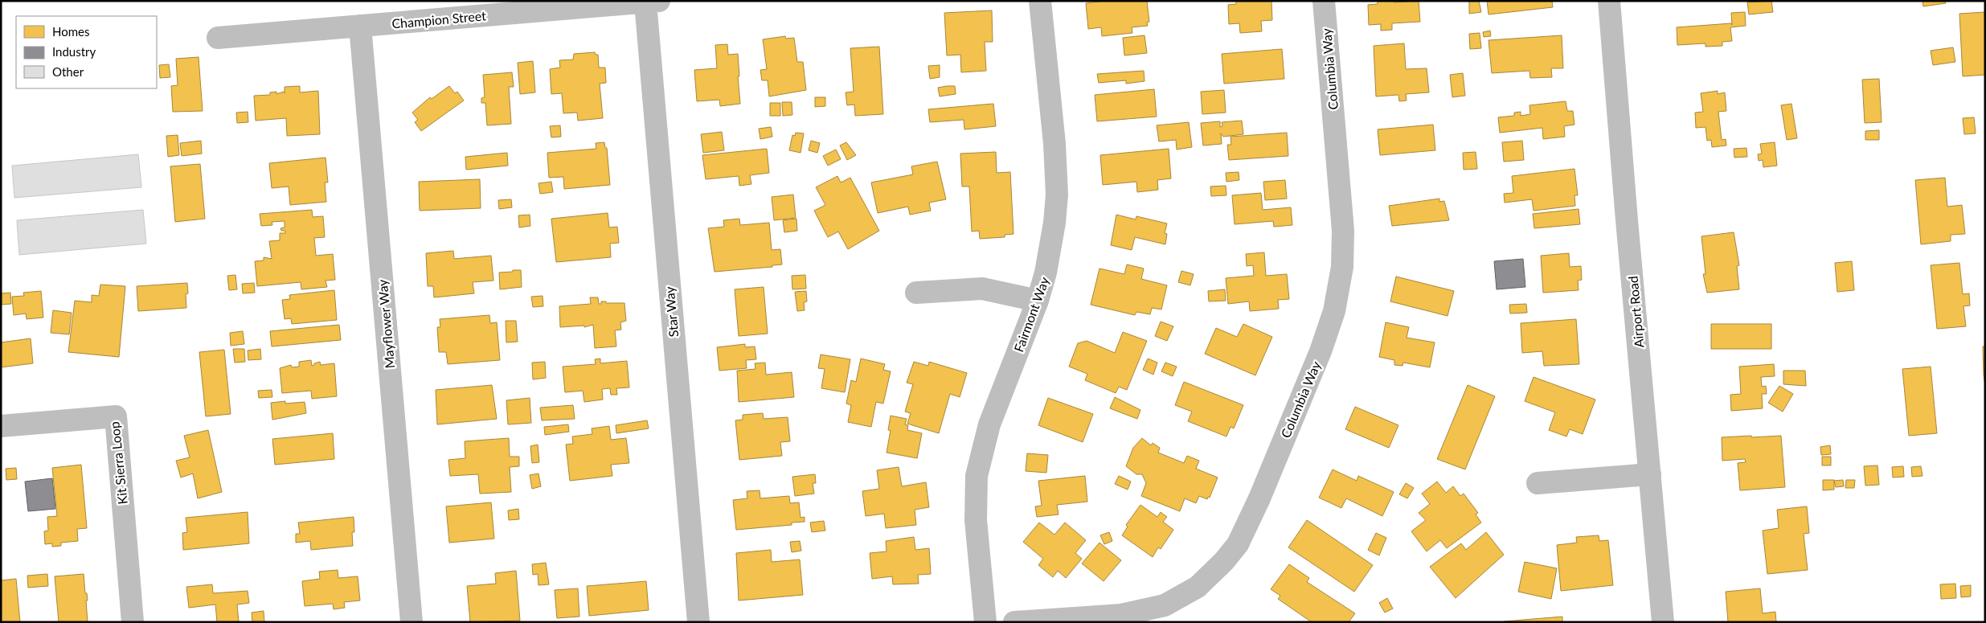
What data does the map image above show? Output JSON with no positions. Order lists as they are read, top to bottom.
{
  "streets": {
    "street": [
      "Champion Street",
      "Columbia Way",
      "Star Way",
      "Airport Road",
      "Fairmont Way",
      "Mayflower Way",
      "Kit Sierra Loop"
    ]
  },
  "crossings": [
    ["Champion Street", "Star Way"],
    ["Champion Street", "Mayflower Way"]
  ],
  "legend": ["Homes", "Industry", "Other"]
}
